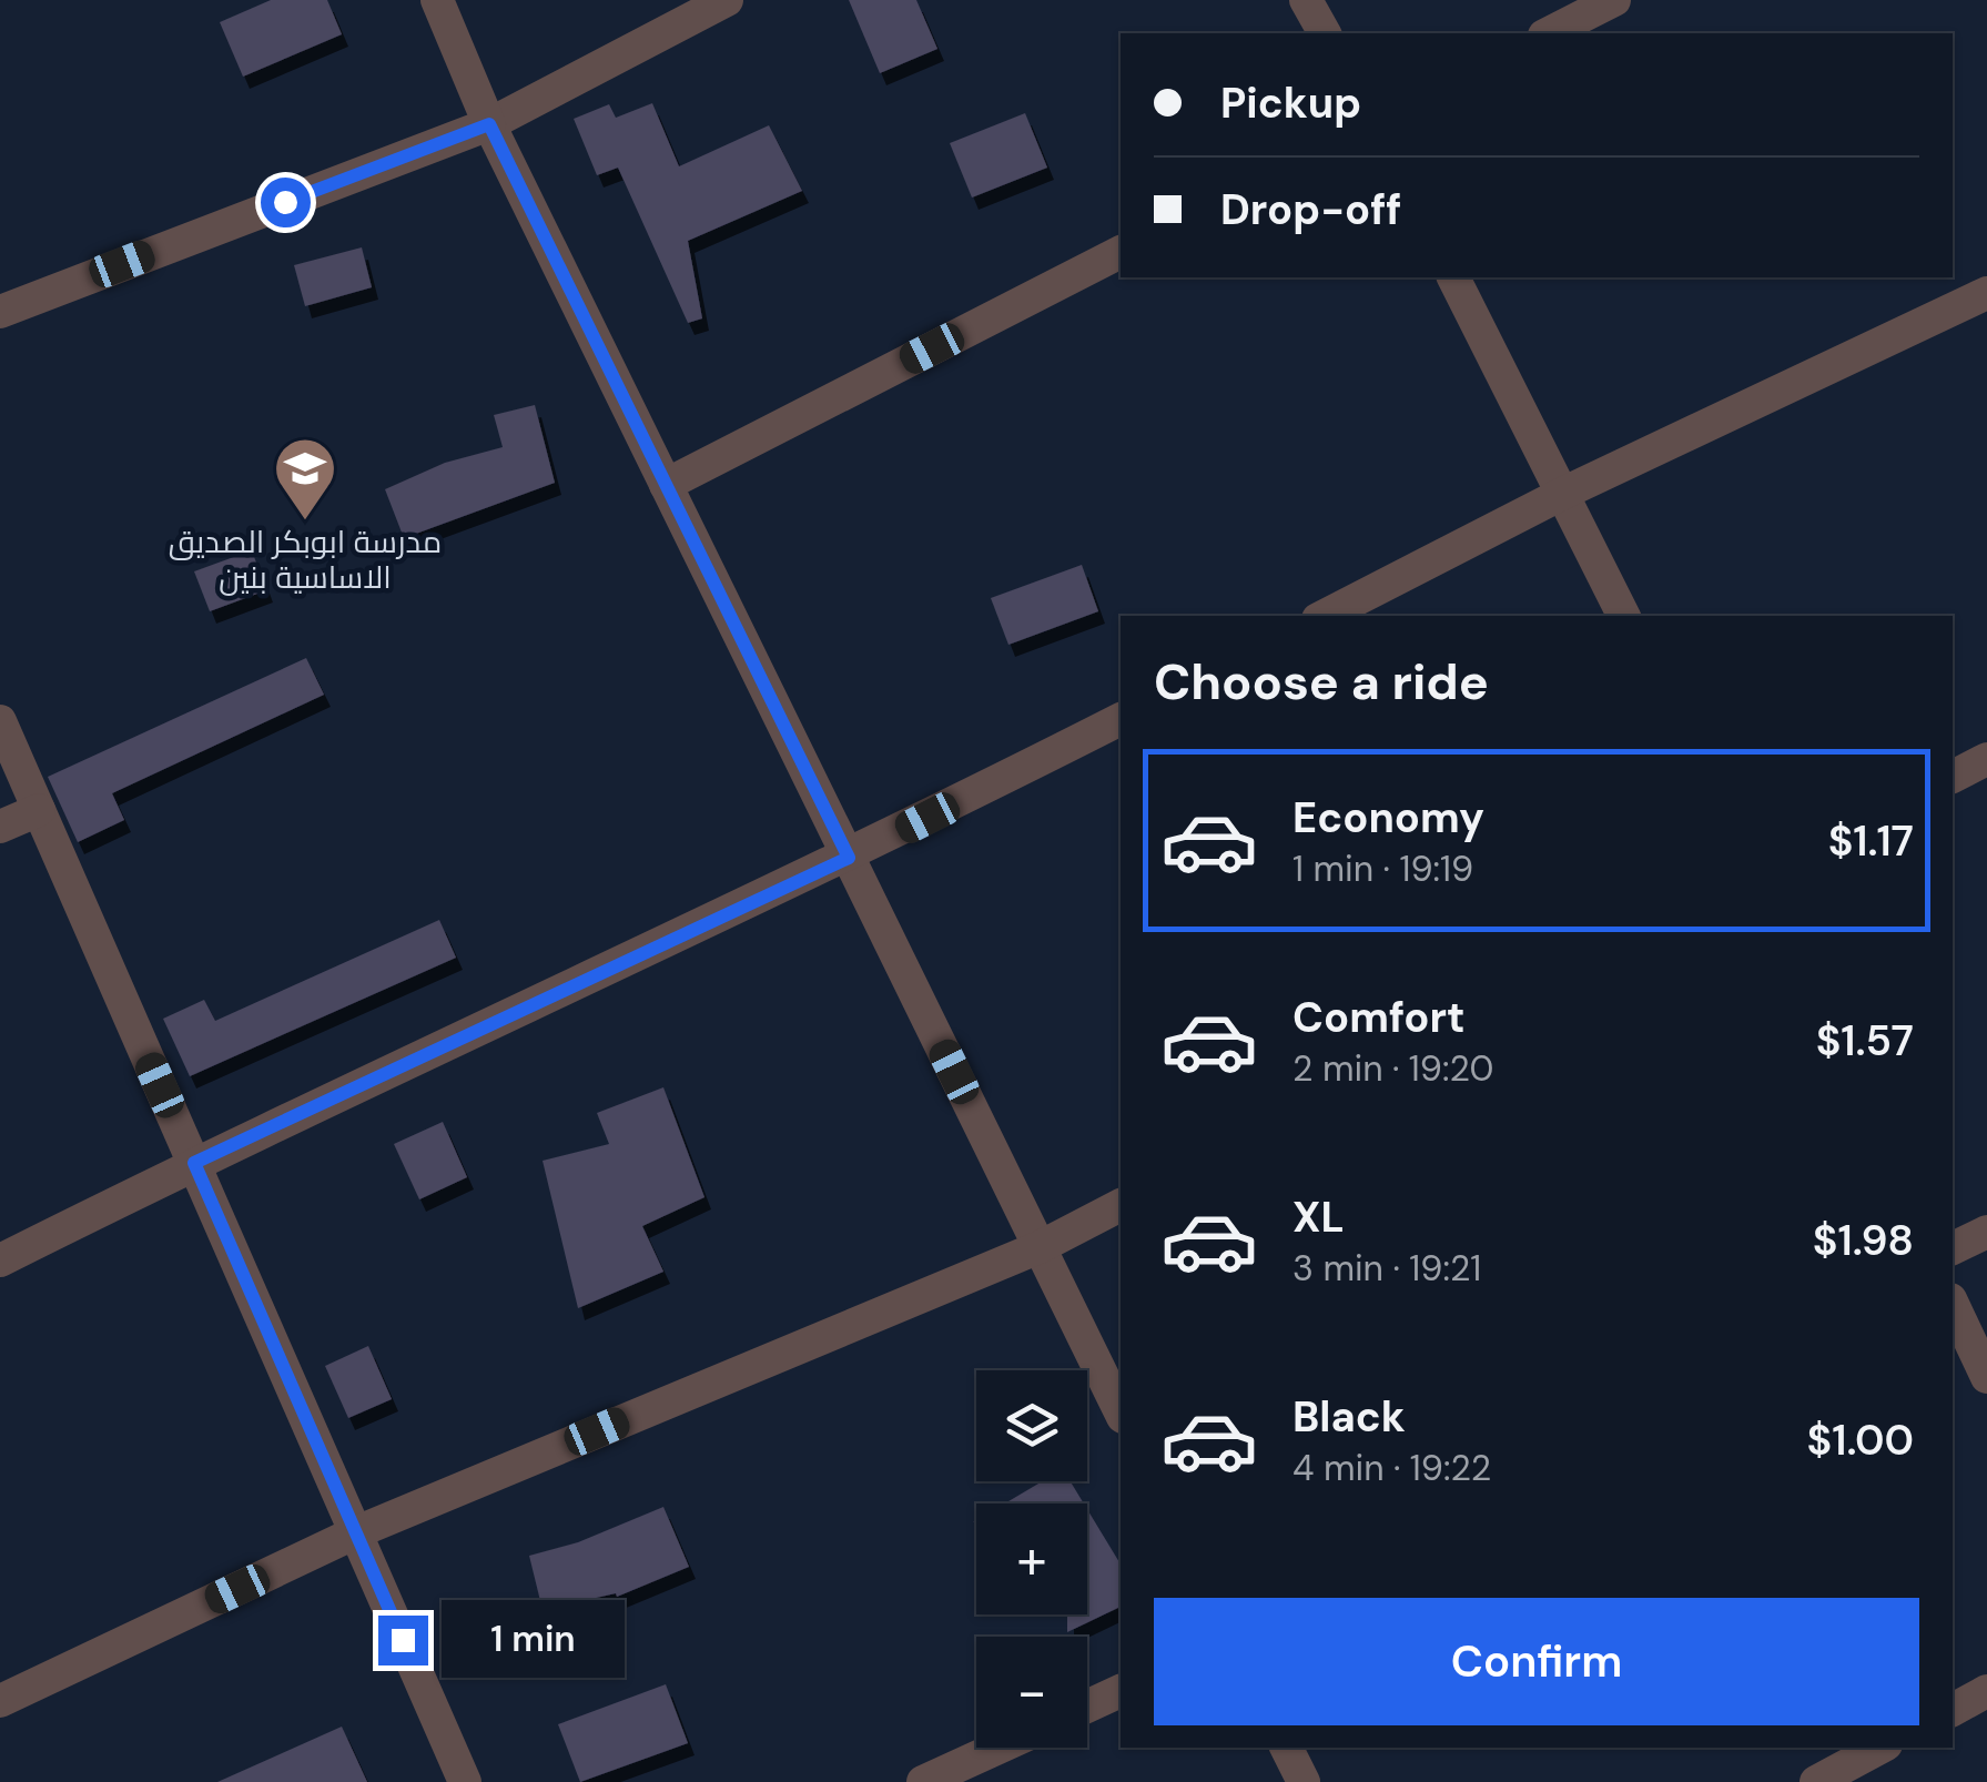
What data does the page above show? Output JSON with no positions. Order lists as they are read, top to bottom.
{
  "places": {
    "school or university": ["مدرسة ابوبكر الصديق الاساسية بنين"]
  },
  "page": {
    "banner": ["Pickup", "Drop-off"],
    "heading": "Choose a ride",
    "list": [
      {
        "name": "Economy",
        "note": "1 min · 19:19",
        "value": "$1.17"
      },
      {
        "name": "Comfort",
        "note": "2 min · 19:20",
        "value": "$1.57"
      },
      {
        "name": "XL",
        "note": "3 min · 19:21",
        "value": "$1.98"
      },
      {
        "name": "Black",
        "note": "4 min · 19:22",
        "value": "$1.00"
      }
    ],
    "map_buttons": ["+", "−"],
    "buttons": "Confirm",
    "bubble": "1 min"
  }
}
